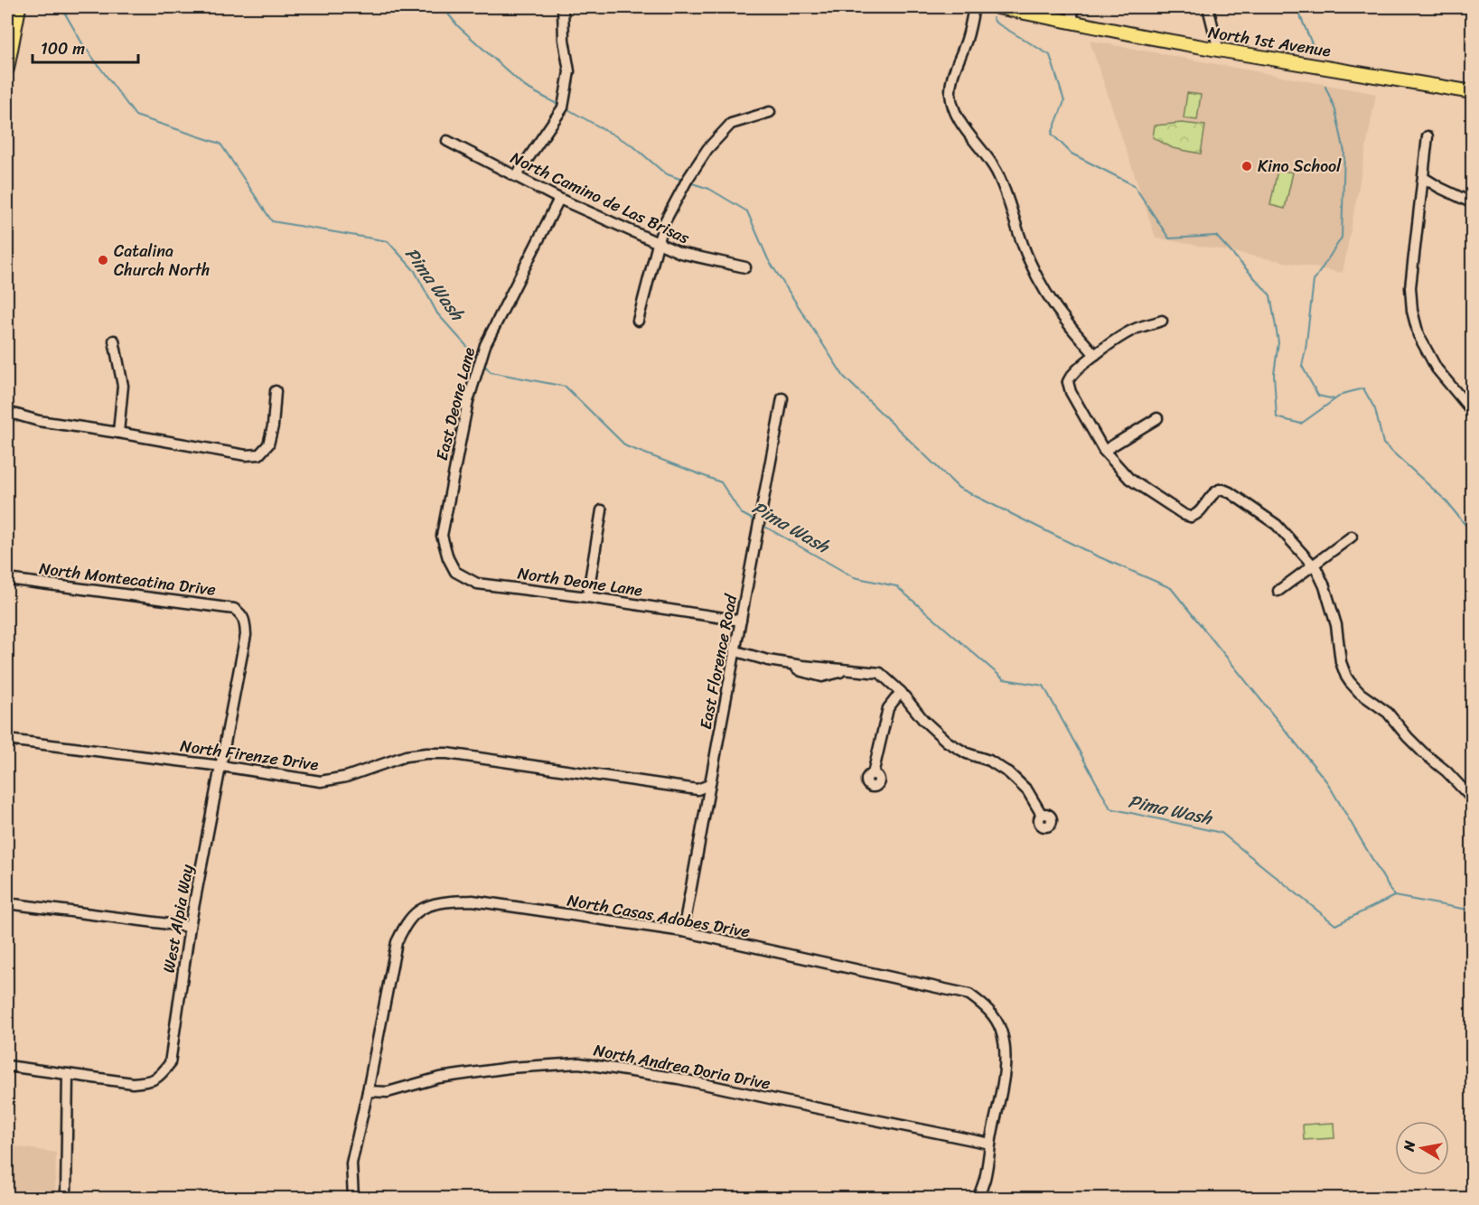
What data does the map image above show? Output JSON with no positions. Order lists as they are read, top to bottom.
{
  "streets": {
    "main road": ["North 1st Avenue"],
    "street": [
      "North Camino de Las Brisas",
      "East Deone Lane",
      "North Montecatina Drive",
      "North Deone Lane",
      "East Florence Road",
      "North Firenze Drive",
      "North Casas Adobes Drive",
      "West Alpia Way",
      "North Andrea Doria Drive"
    ]
  },
  "crossings": [
    ["North Camino de Las Brisas", "East Deone Lane"],
    ["East Deone Lane", "North Deone Lane"],
    ["North Montecatina Drive", "West Alpia Way"],
    ["North Deone Lane", "East Florence Road"],
    ["East Florence Road", "North Firenze Drive"],
    ["East Florence Road", "North Casas Adobes Drive"],
    ["North Firenze Drive", "West Alpia Way"],
    ["North Casas Adobes Drive", "North Andrea Doria Drive"]
  ],
  "water": ["Pima Wash"],
  "places": ["Kino School", "Catalina Church North"],
  "scale_bar": "100 m",
  "north": "left"
}
